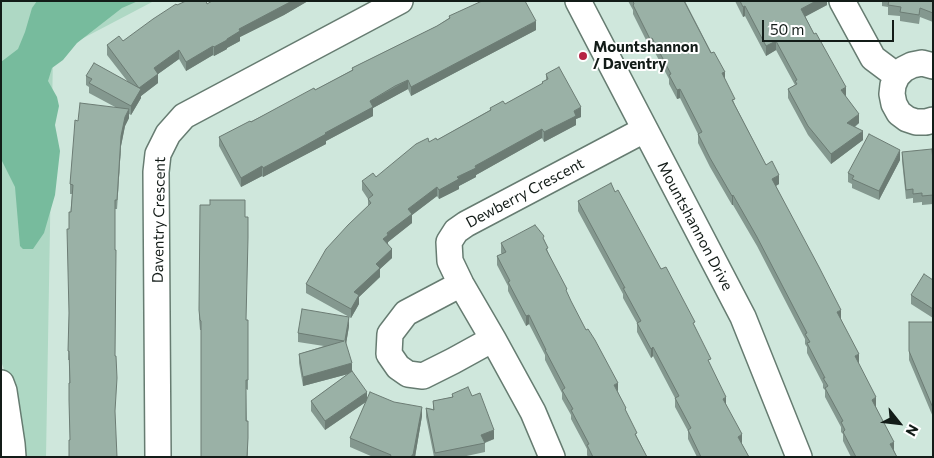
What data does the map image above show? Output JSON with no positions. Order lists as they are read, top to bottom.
{
  "streets": {
    "street": ["Dewberry Crescent", "Daventry Crescent", "Mountshannon Drive"]
  },
  "crossings": [
    ["Dewberry Crescent", "Mountshannon Drive"]
  ],
  "places": ["Mountshannon / Daventry"],
  "scale_bar": "50 m",
  "north": "bottom right"
}
